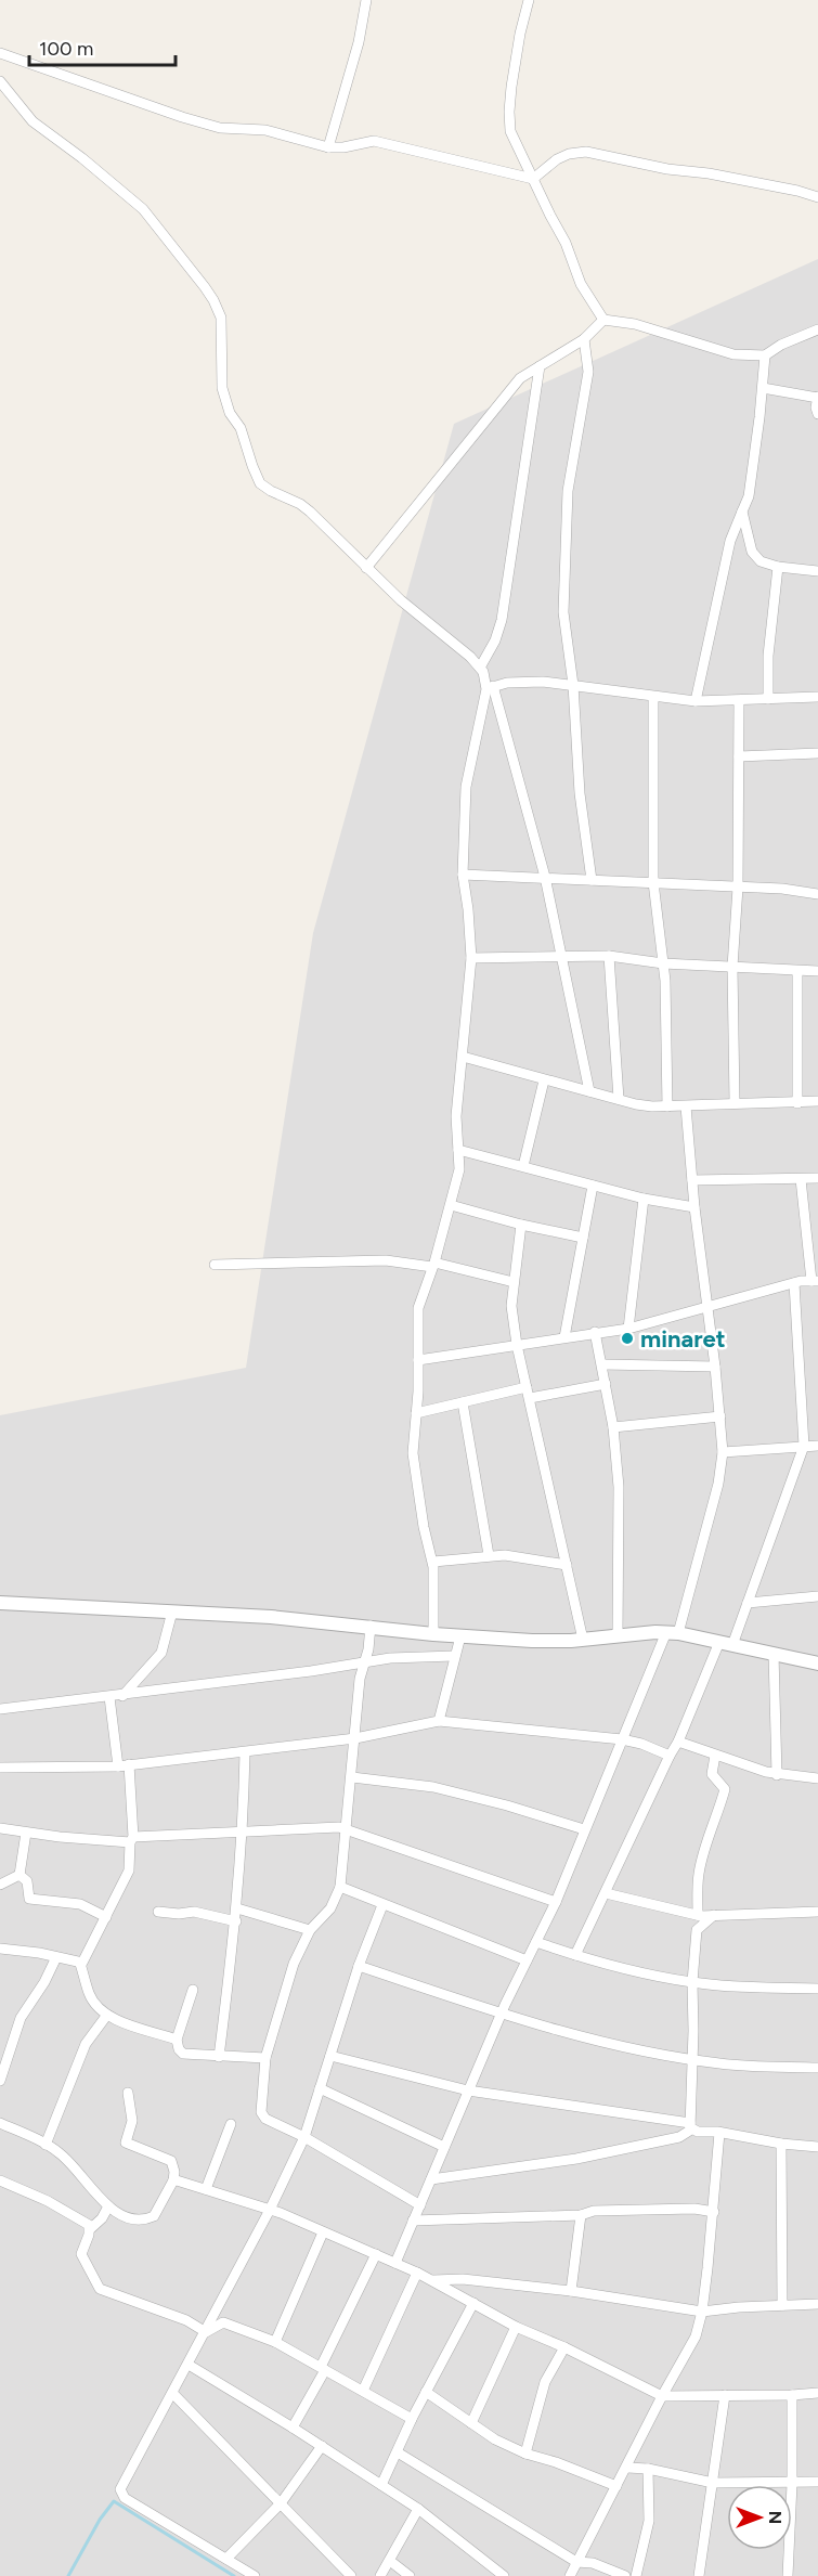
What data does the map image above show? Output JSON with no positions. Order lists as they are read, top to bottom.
{
  "places": ["minaret"],
  "scale_bar": "100 m",
  "north": "right"
}
